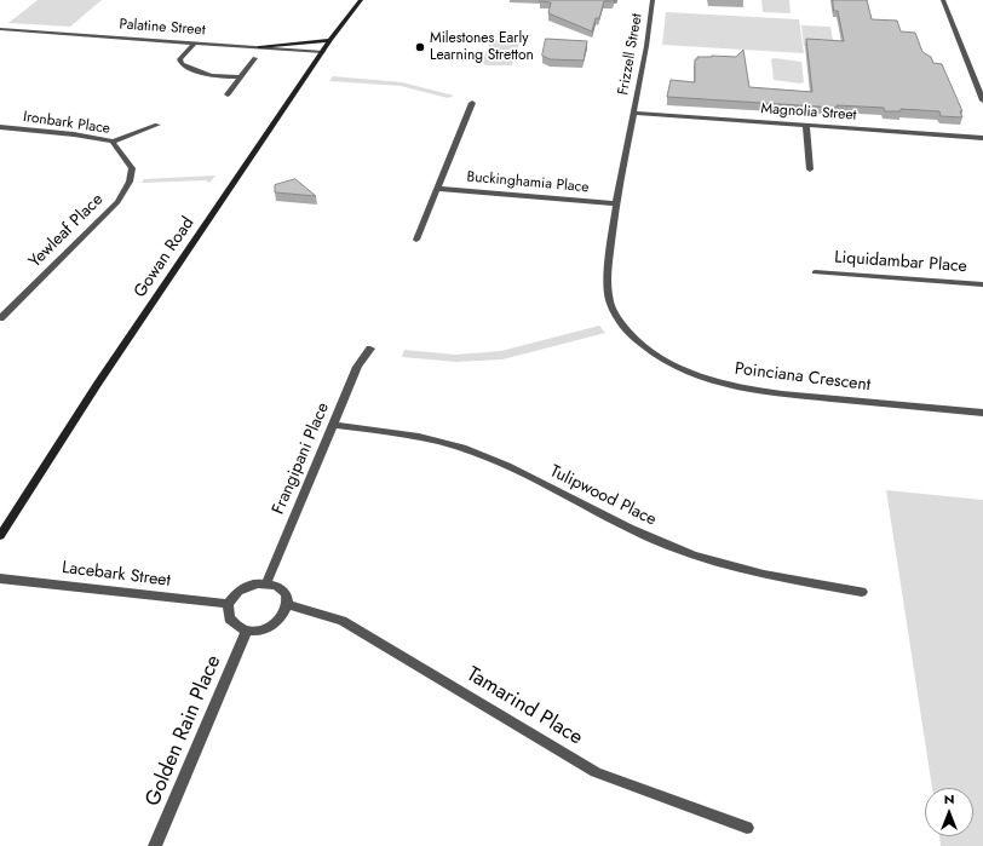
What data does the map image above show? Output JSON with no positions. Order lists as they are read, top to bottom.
{
  "streets": {
    "main road": ["Gowan Road"],
    "street": [
      "Palatine Street",
      "Frizzell Street",
      "Magnolia Street",
      "Ironbark Place",
      "Buckinghamia Place",
      "Yewleaf Place",
      "Liquidambar Place",
      "Poinciana Crescent",
      "Frangipani Place",
      "Tulipwood Place",
      "Lacebark Street",
      "Tamarind Place",
      "Golden Rain Place"
    ]
  },
  "crossings": [
    ["Palatine Street", "Gowan Road"],
    ["Frizzell Street", "Magnolia Street"],
    ["Frizzell Street", "Poinciana Crescent"],
    ["Magnolia Street", "Poinciana Crescent"],
    ["Ironbark Place", "Yewleaf Place"],
    ["Buckinghamia Place", "Poinciana Crescent"],
    ["Frangipani Place", "Tulipwood Place"],
    ["Frangipani Place", "Lacebark Street"],
    ["Frangipani Place", "Tamarind Place"],
    ["Frangipani Place", "Golden Rain Place"],
    ["Lacebark Street", "Tamarind Place"],
    ["Lacebark Street", "Golden Rain Place"],
    ["Tamarind Place", "Golden Rain Place"]
  ],
  "places": ["Milestones Early Learning Stretton"],
  "north": "top"
}
